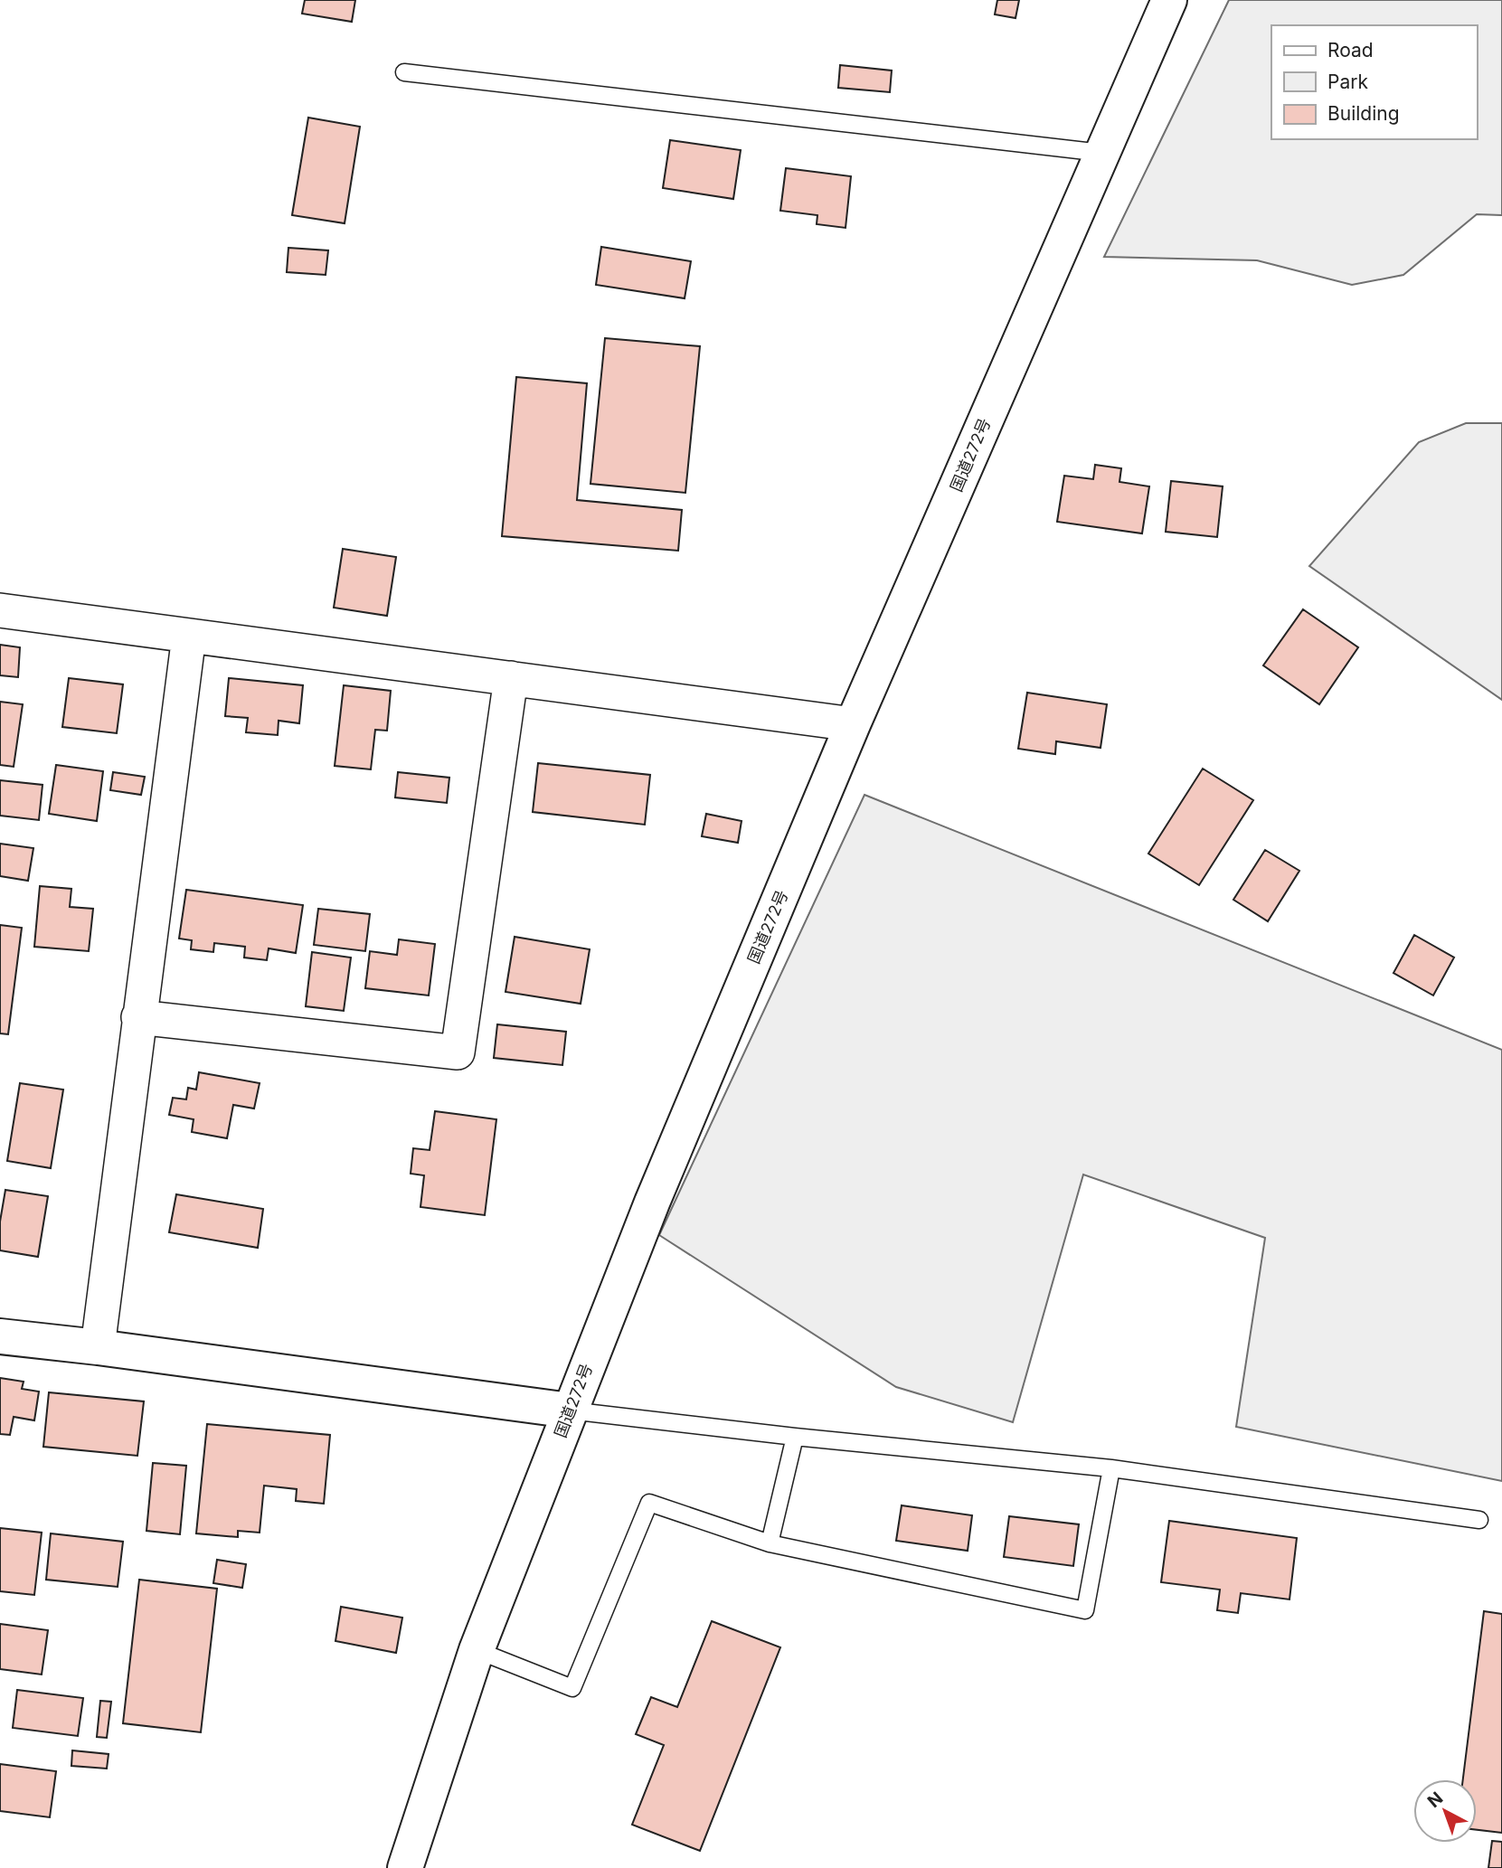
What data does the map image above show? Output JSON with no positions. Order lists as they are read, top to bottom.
{
  "streets": {
    "main road": ["国道272号"]
  },
  "legend": ["Road", "Park", "Building"],
  "north": "top left"
}
